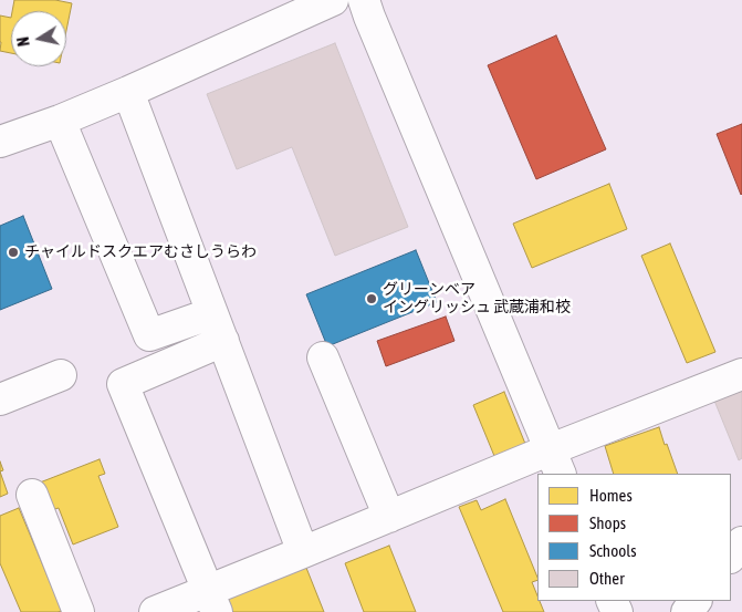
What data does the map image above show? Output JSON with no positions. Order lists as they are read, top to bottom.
{
  "places": ["チャイルドスクエアむさしうらわ", "グリーンベア イングリッシュ 武蔵浦和校"],
  "legend": [
    "Homes",
    "Shops",
    "Schools",
    "Other"
  ],
  "north": "left"
}
